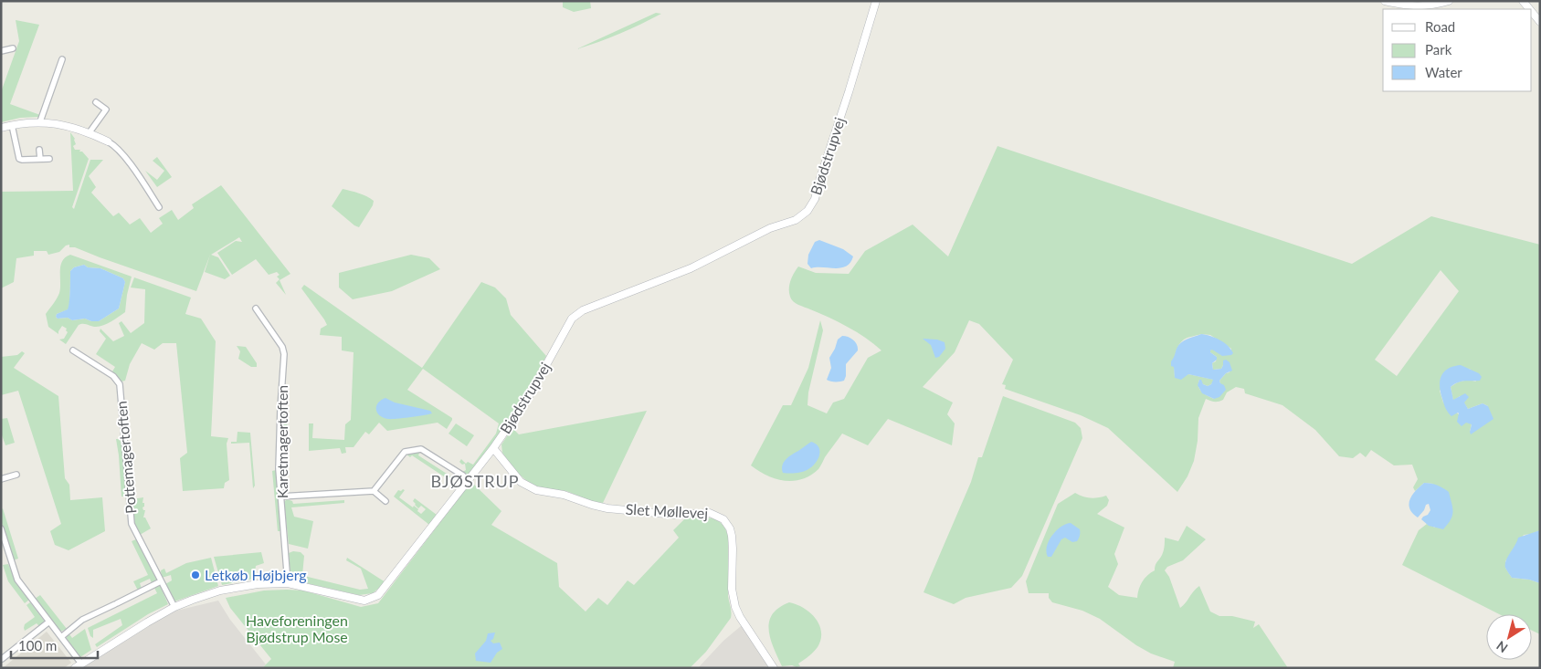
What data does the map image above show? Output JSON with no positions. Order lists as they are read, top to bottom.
{
  "streets": {
    "street": [
      "Bjødstrupvej",
      "Karetmagertoften",
      "Pottemagertoften",
      "Slet Møllevej"
    ]
  },
  "crossings": [
    ["Bjødstrupvej", "Karetmagertoften"],
    ["Bjødstrupvej", "Pottemagertoften"],
    ["Bjødstrupvej", "Slet Møllevej"]
  ],
  "districts": ["BJØSTRUP"],
  "parks": ["Haveforeningen Bjødstrup Mose"],
  "places": ["Letkøb Højbjerg"],
  "legend": ["Road", "Park", "Water"],
  "scale_bar": "100 m",
  "north": "bottom left"
}
